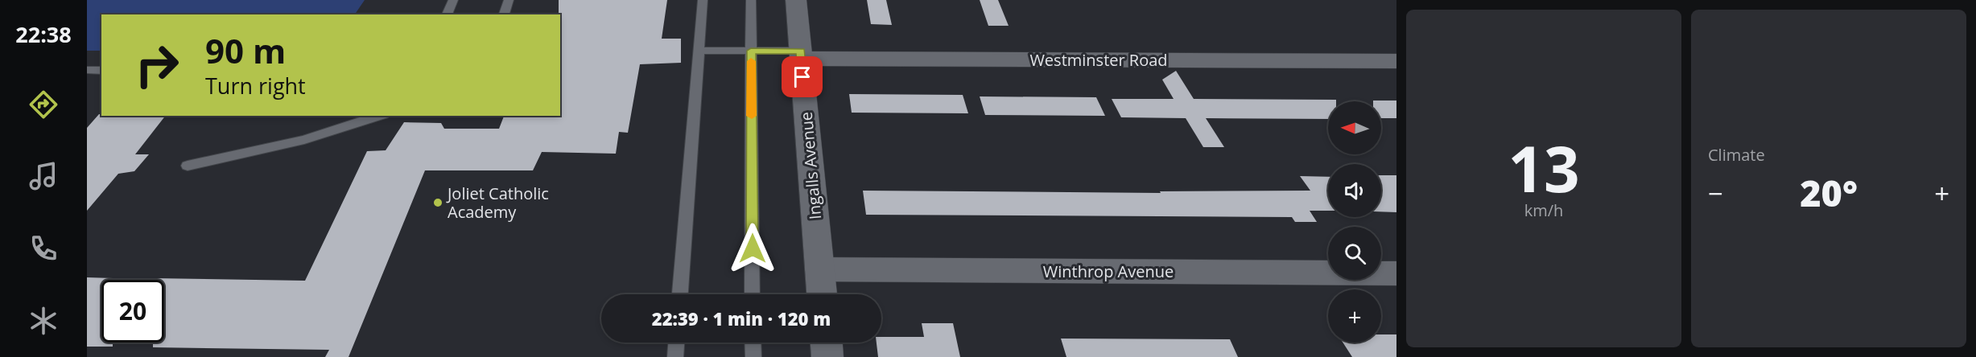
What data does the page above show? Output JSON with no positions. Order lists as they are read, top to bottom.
{
  "streets": {
    "street": ["Westminster Road", "Ingalls Avenue", "Winthrop Avenue"]
  },
  "crossings": [
    ["Westminster Road", "Ingalls Avenue"],
    ["Ingalls Avenue", "Winthrop Avenue"]
  ],
  "places": ["Joliet Catholic Academy"],
  "north": "left",
  "page": {
    "tabs": "22:38",
    "tile": [
      ["13", "km/h"],
      "Climate"
    ],
    "turn": ["90 m", "Turn right"],
    "map_buttons": "+",
    "heat": ["−", "20°", "+"],
    "limit": "20",
    "trip": "22:39 · 1 min · 120 m"
  }
}
